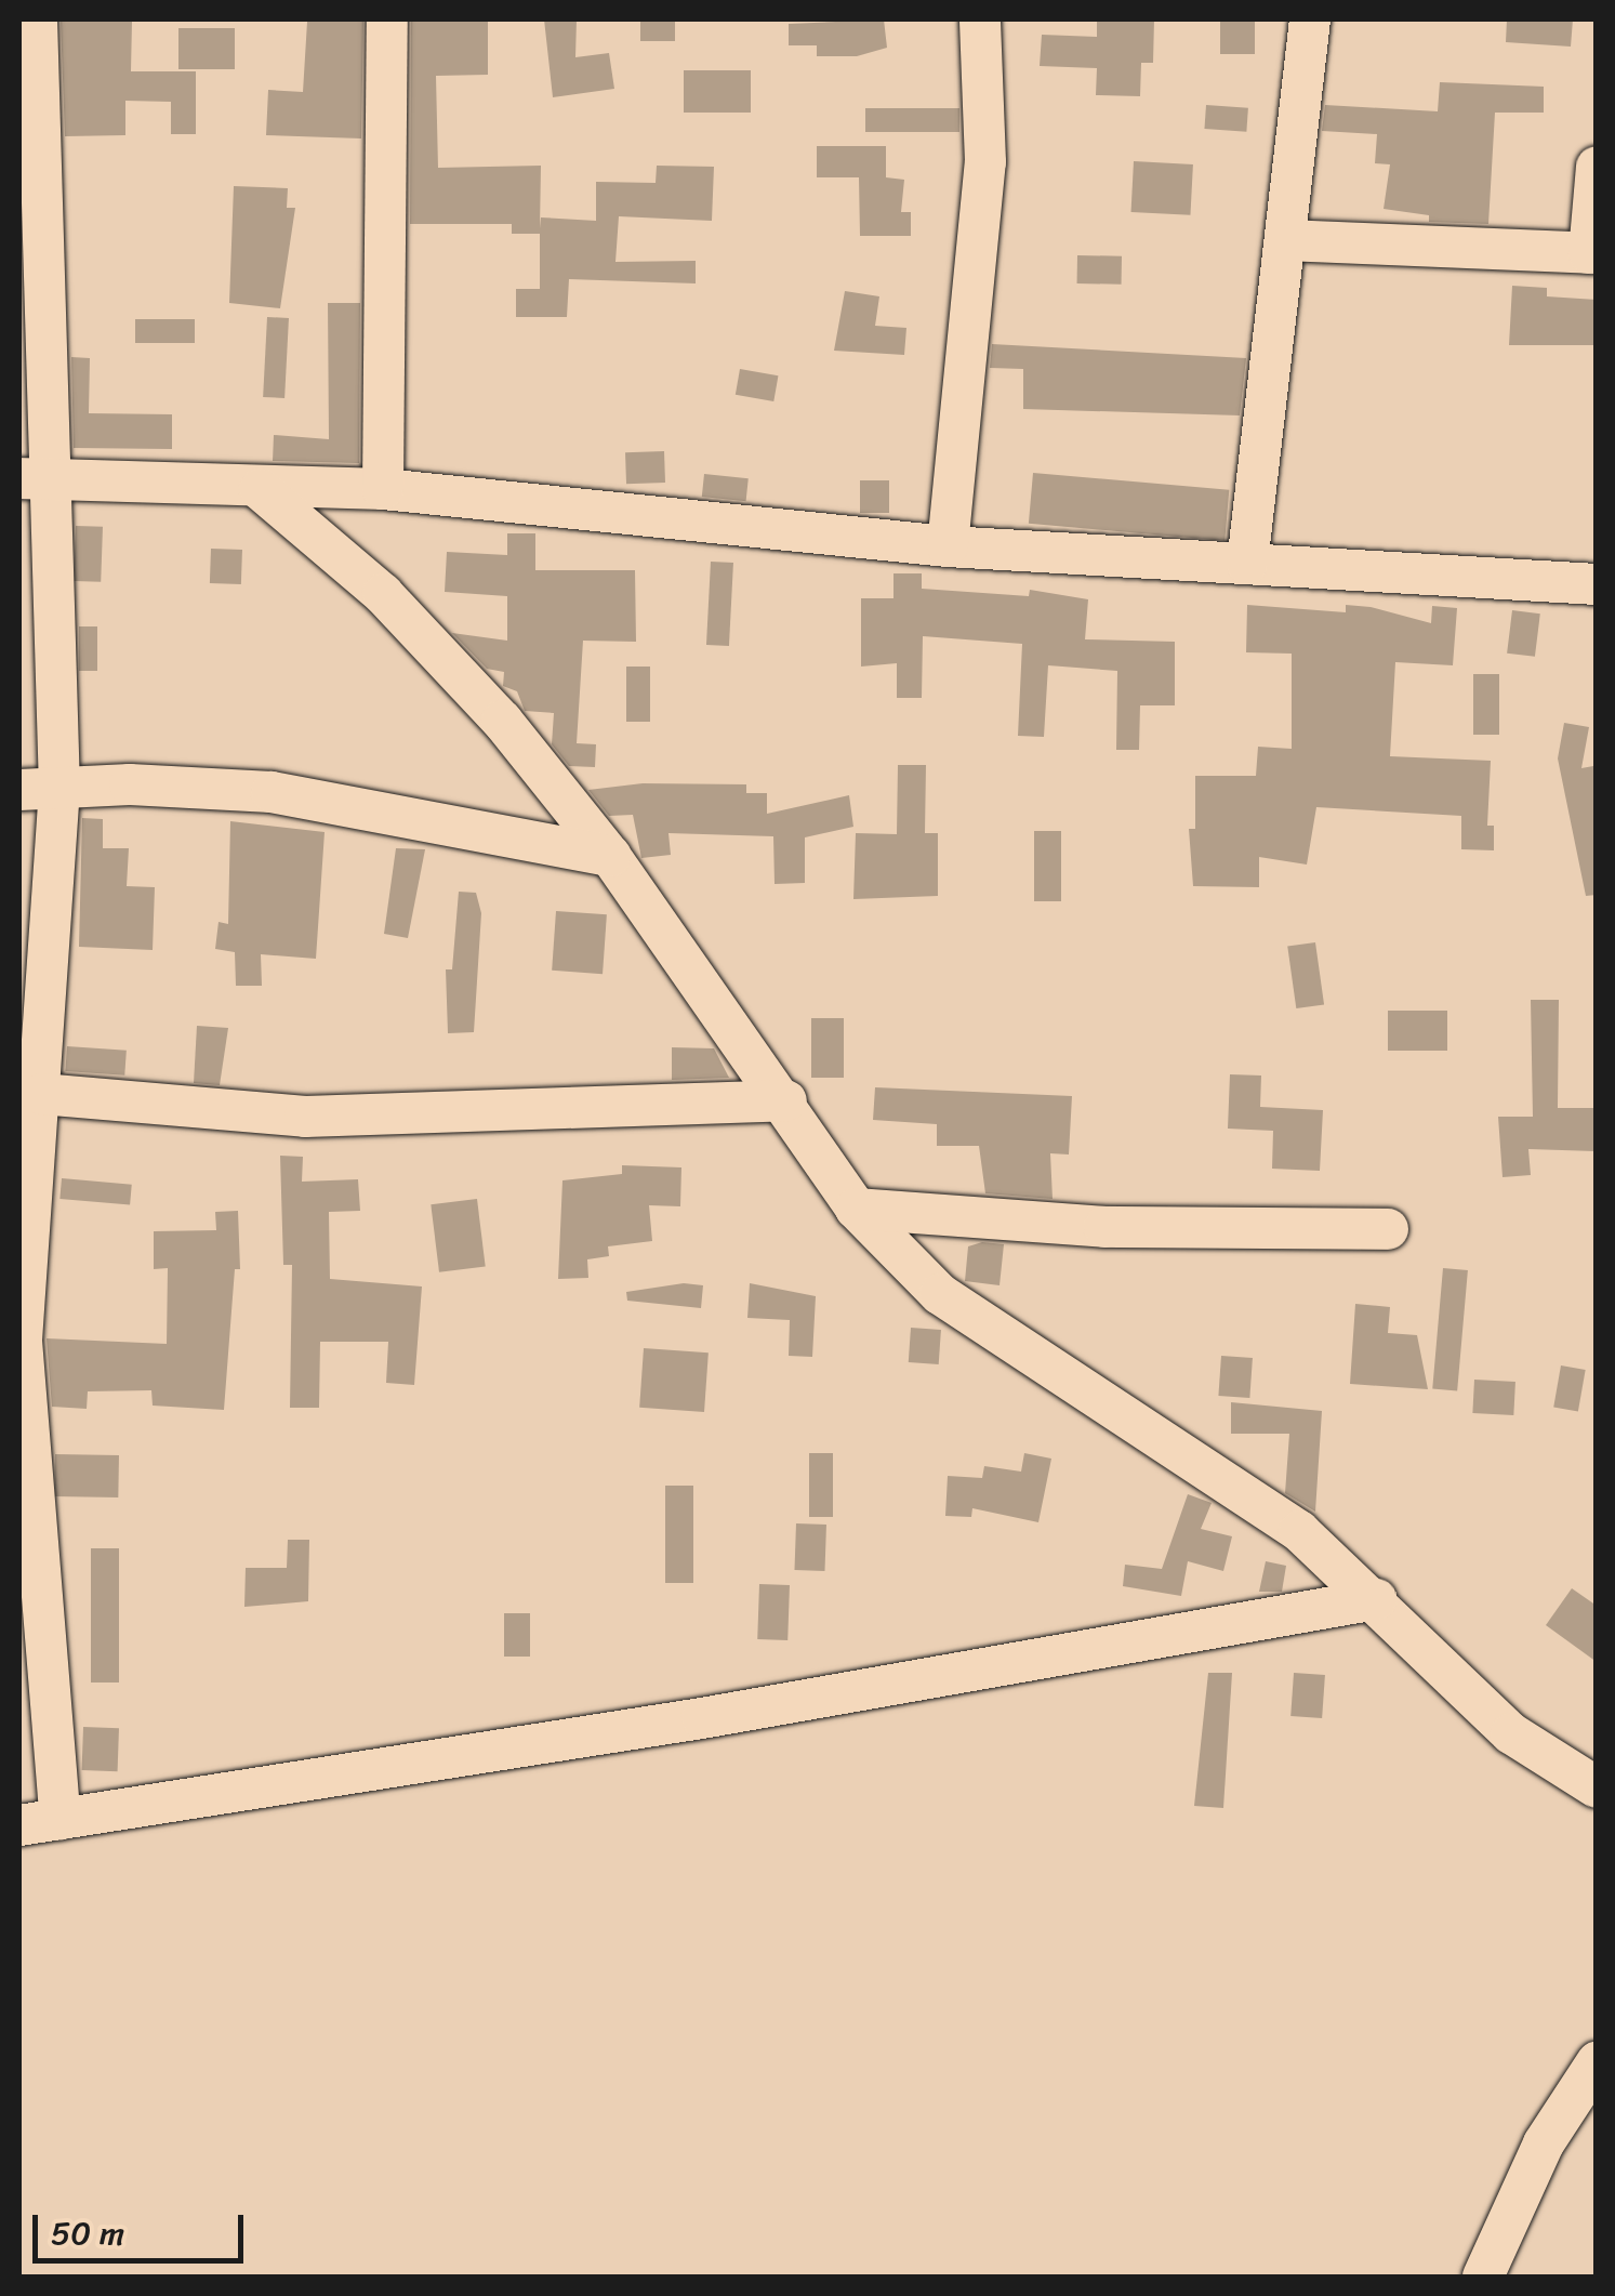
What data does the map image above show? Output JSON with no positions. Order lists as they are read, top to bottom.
{
  "scale_bar": "50 m"
}
